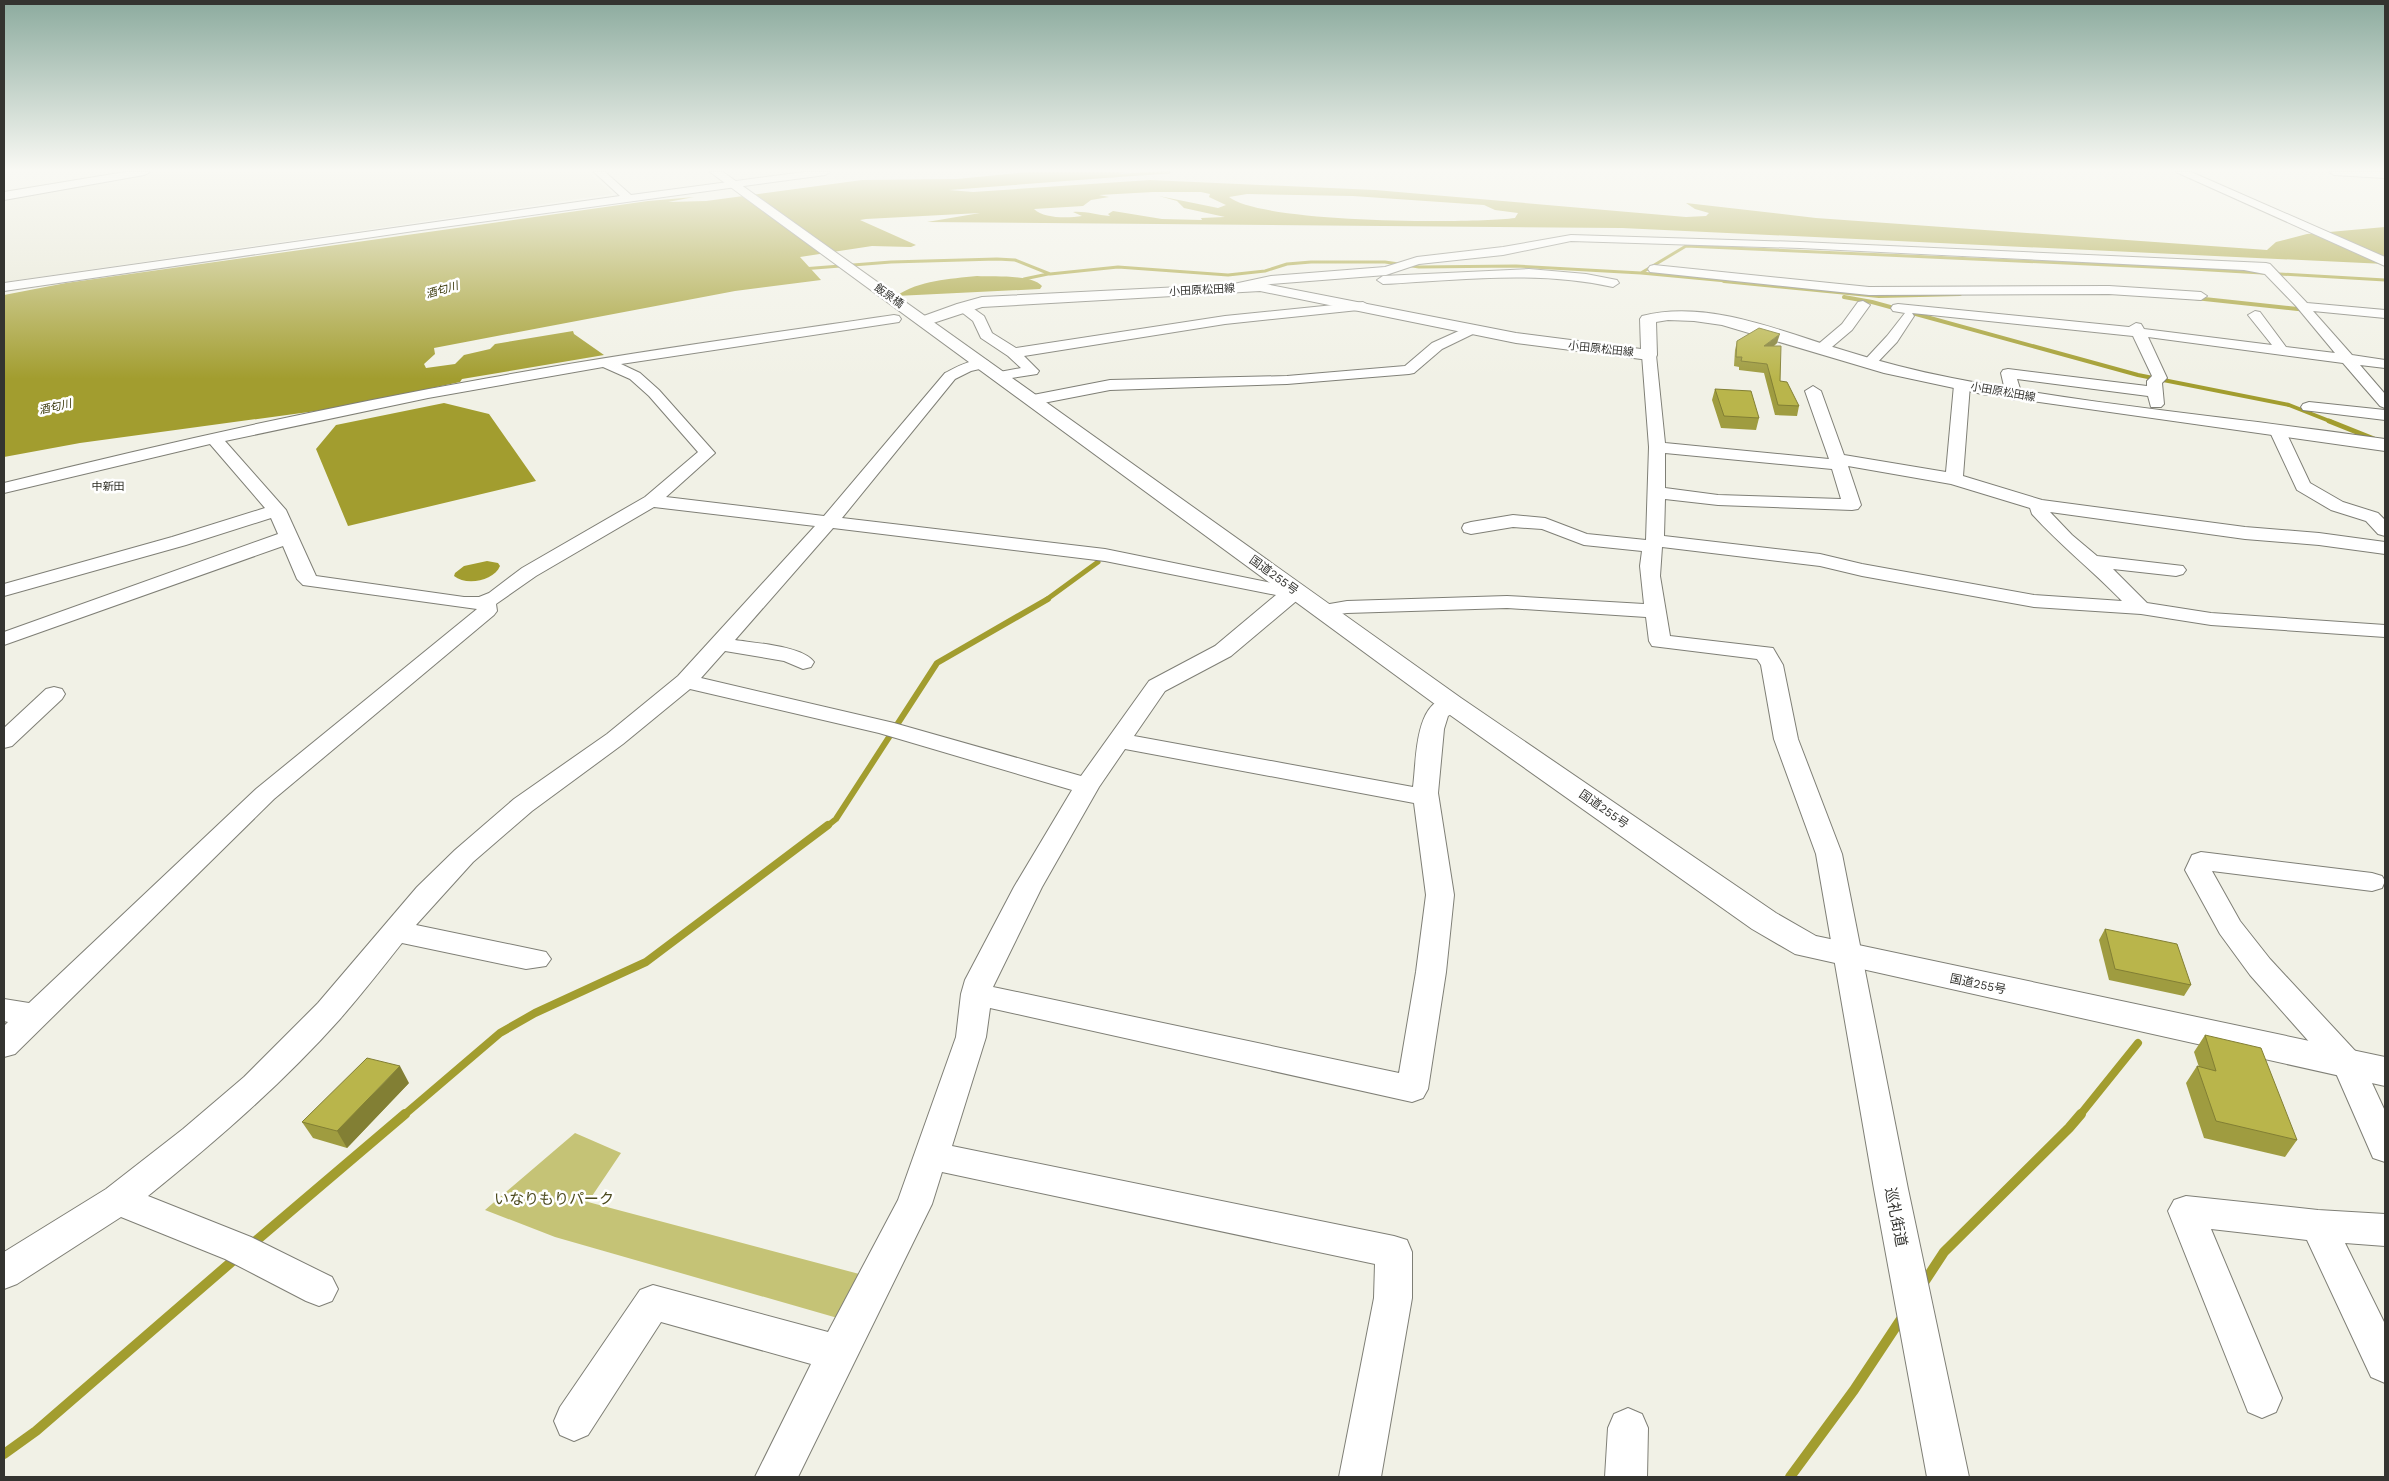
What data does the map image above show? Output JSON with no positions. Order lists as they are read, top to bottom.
{
  "streets": {
    "main road": ["小田原松田線", "飯泉橋", "国道255号"],
    "street": ["巡礼街道"]
  },
  "crossings": [
    ["小田原松田線", "飯泉橋"],
    ["小田原松田線", "国道255号"],
    ["飯泉橋", "国道255号"],
    ["国道255号", "巡礼街道"]
  ],
  "districts": ["中新田"],
  "water": ["酒匂川"],
  "parks": ["いなりもりパーク"]
}
